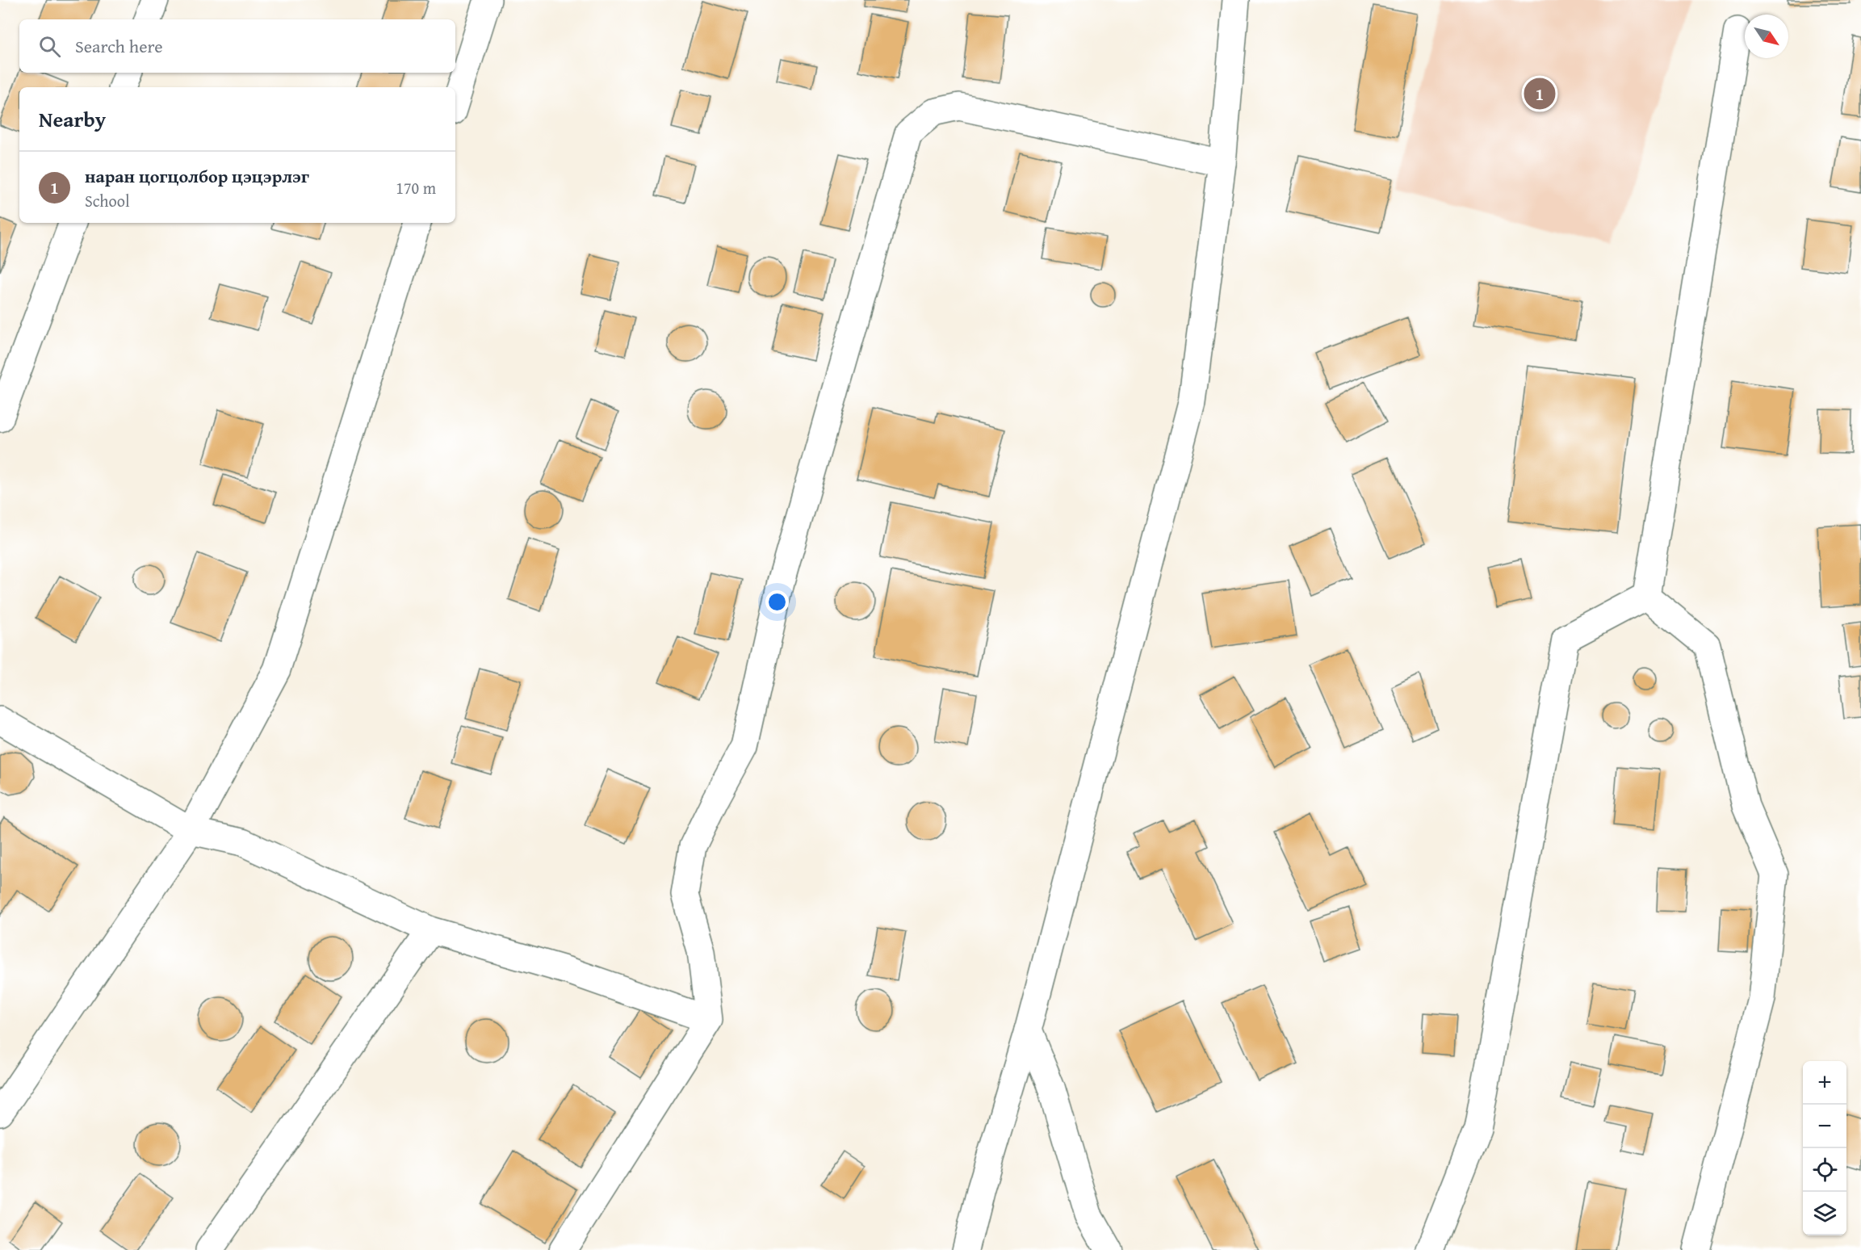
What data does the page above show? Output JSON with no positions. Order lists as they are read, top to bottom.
{
  "north": "bottom right",
  "page": {
    "search": "Search here",
    "pins": "1",
    "heading": "Nearby",
    "list": [
      {
        "mark": "1",
        "name": "наран цогцолбор цэцэрлэг",
        "note": "School",
        "value": "170 m"
      }
    ],
    "map_buttons": ["+", "−"]
  }
}
